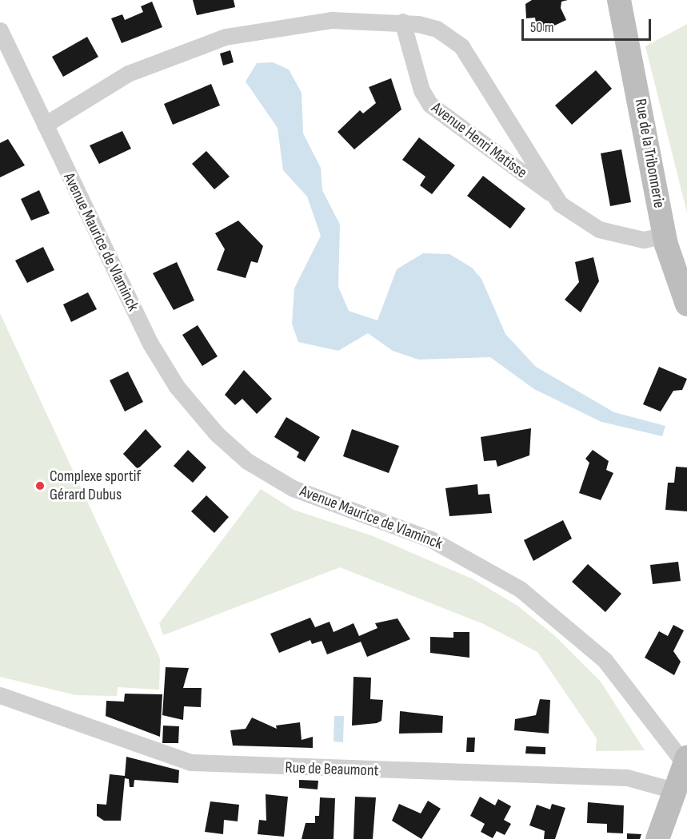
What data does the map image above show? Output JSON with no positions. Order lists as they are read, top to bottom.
{
  "streets": {
    "street": [
      "Avenue Henri Matisse",
      "Rue de la Tribonnerie",
      "Avenue Maurice de Vlaminck",
      "Rue de Beaumont"
    ]
  },
  "crossings": [
    ["Avenue Henri Matisse", "Rue de la Tribonnerie"],
    ["Avenue Henri Matisse", "Avenue Maurice de Vlaminck"],
    ["Avenue Maurice de Vlaminck", "Rue de Beaumont"]
  ],
  "places": ["Complexe sportif Gérard Dubus"],
  "scale_bar": "50 m"
}
